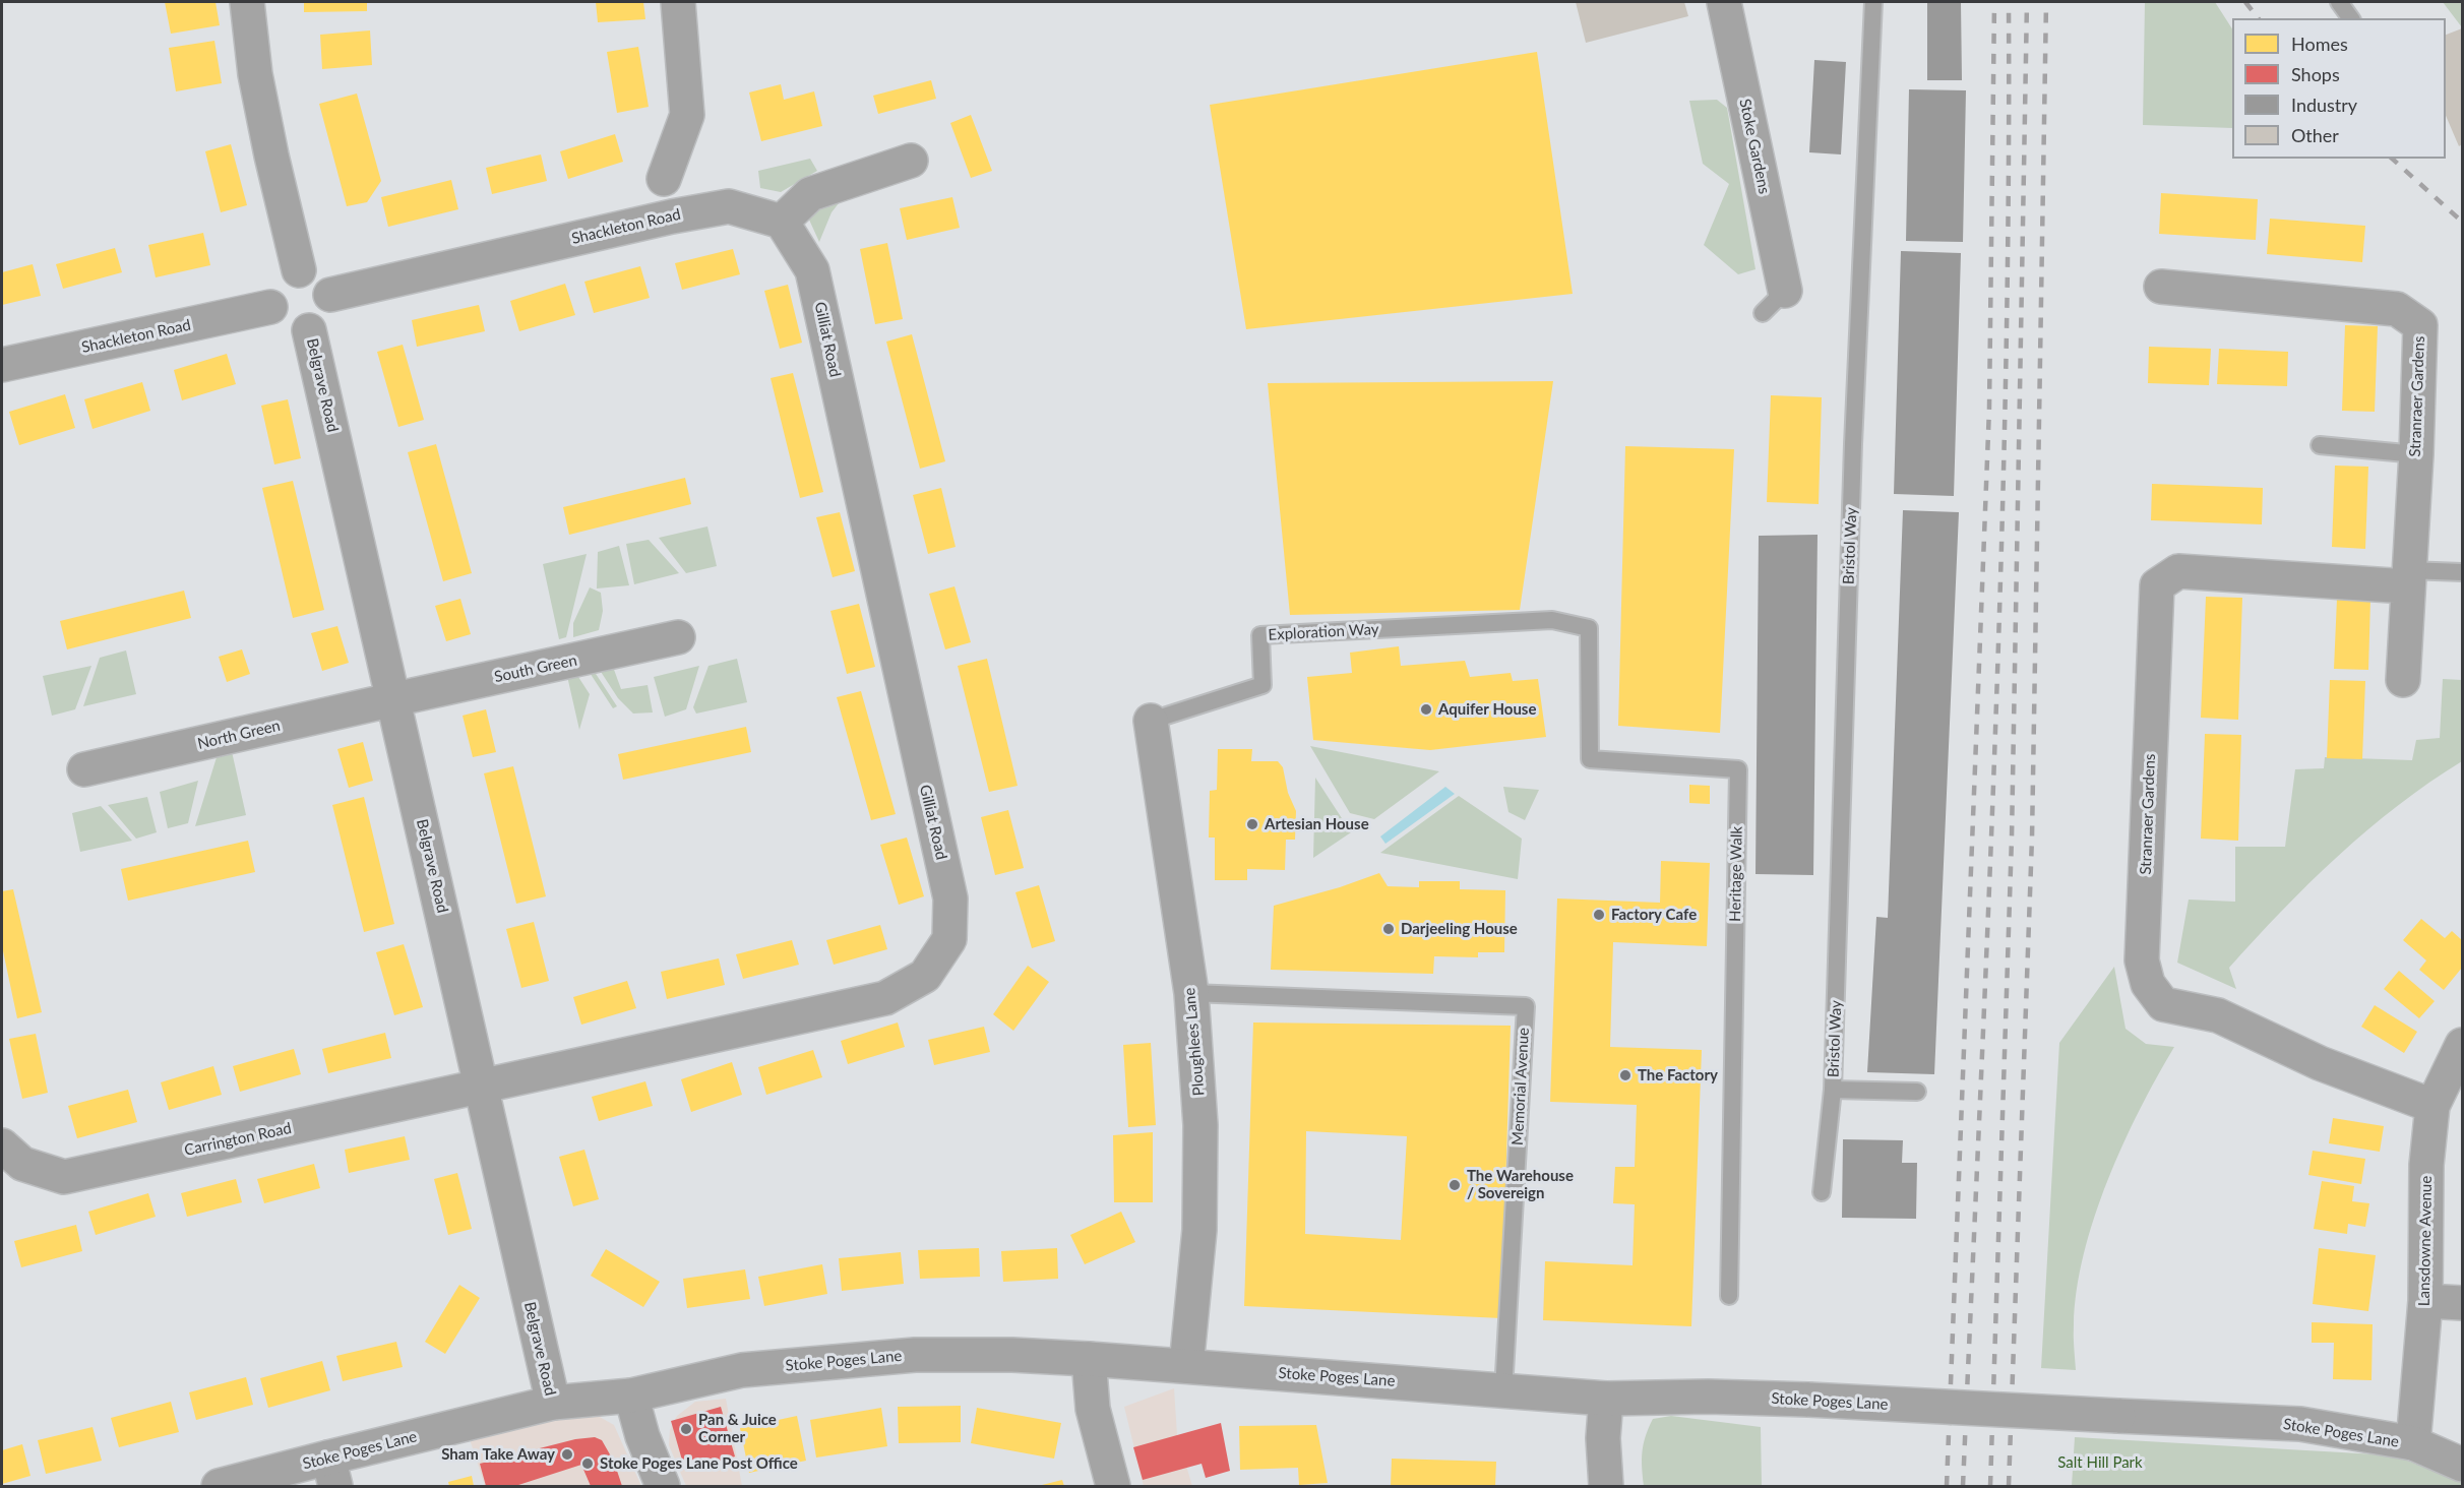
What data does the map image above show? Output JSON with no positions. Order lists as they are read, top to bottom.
{
  "streets": {
    "street": [
      "Stoke Gardens",
      "Shackleton Road",
      "Gilliat Road",
      "Belgrave Road",
      "Stranraer Gardens",
      "South Green",
      "North Green",
      "Ploughlees Lane",
      "Carrington Road",
      "Lansdowne Avenue",
      "Stoke Poges Lane"
    ],
    "lane": [
      "Bristol Way",
      "Exploration Way",
      "Heritage Walk",
      "Memorial Avenue"
    ]
  },
  "crossings": [
    ["Shackleton Road", "Gilliat Road"],
    ["Shackleton Road", "Belgrave Road"],
    ["Gilliat Road", "Belgrave Road"],
    ["Gilliat Road", "Carrington Road"],
    ["Belgrave Road", "South Green"],
    ["Belgrave Road", "North Green"],
    ["Belgrave Road", "Carrington Road"],
    ["Belgrave Road", "Stoke Poges Lane"],
    ["Stranraer Gardens", "Lansdowne Avenue"],
    ["Exploration Way", "Heritage Walk"],
    ["Exploration Way", "Ploughlees Lane"],
    ["South Green", "North Green"],
    ["Ploughlees Lane", "Memorial Avenue"],
    ["Ploughlees Lane", "Stoke Poges Lane"],
    ["Memorial Avenue", "Stoke Poges Lane"],
    ["Lansdowne Avenue", "Stoke Poges Lane"]
  ],
  "parks": ["Salt Hill Park"],
  "places": [
    "Aquifer House",
    "Artesian House",
    "Factory Cafe",
    "Darjeeling House",
    "The Factory",
    "The Warehouse / Sovereign",
    "Pan & Juice Corner",
    "Sham Take Away",
    "Stoke Poges Lane Post Office"
  ],
  "legend": [
    "Homes",
    "Shops",
    "Industry",
    "Other"
  ]
}
